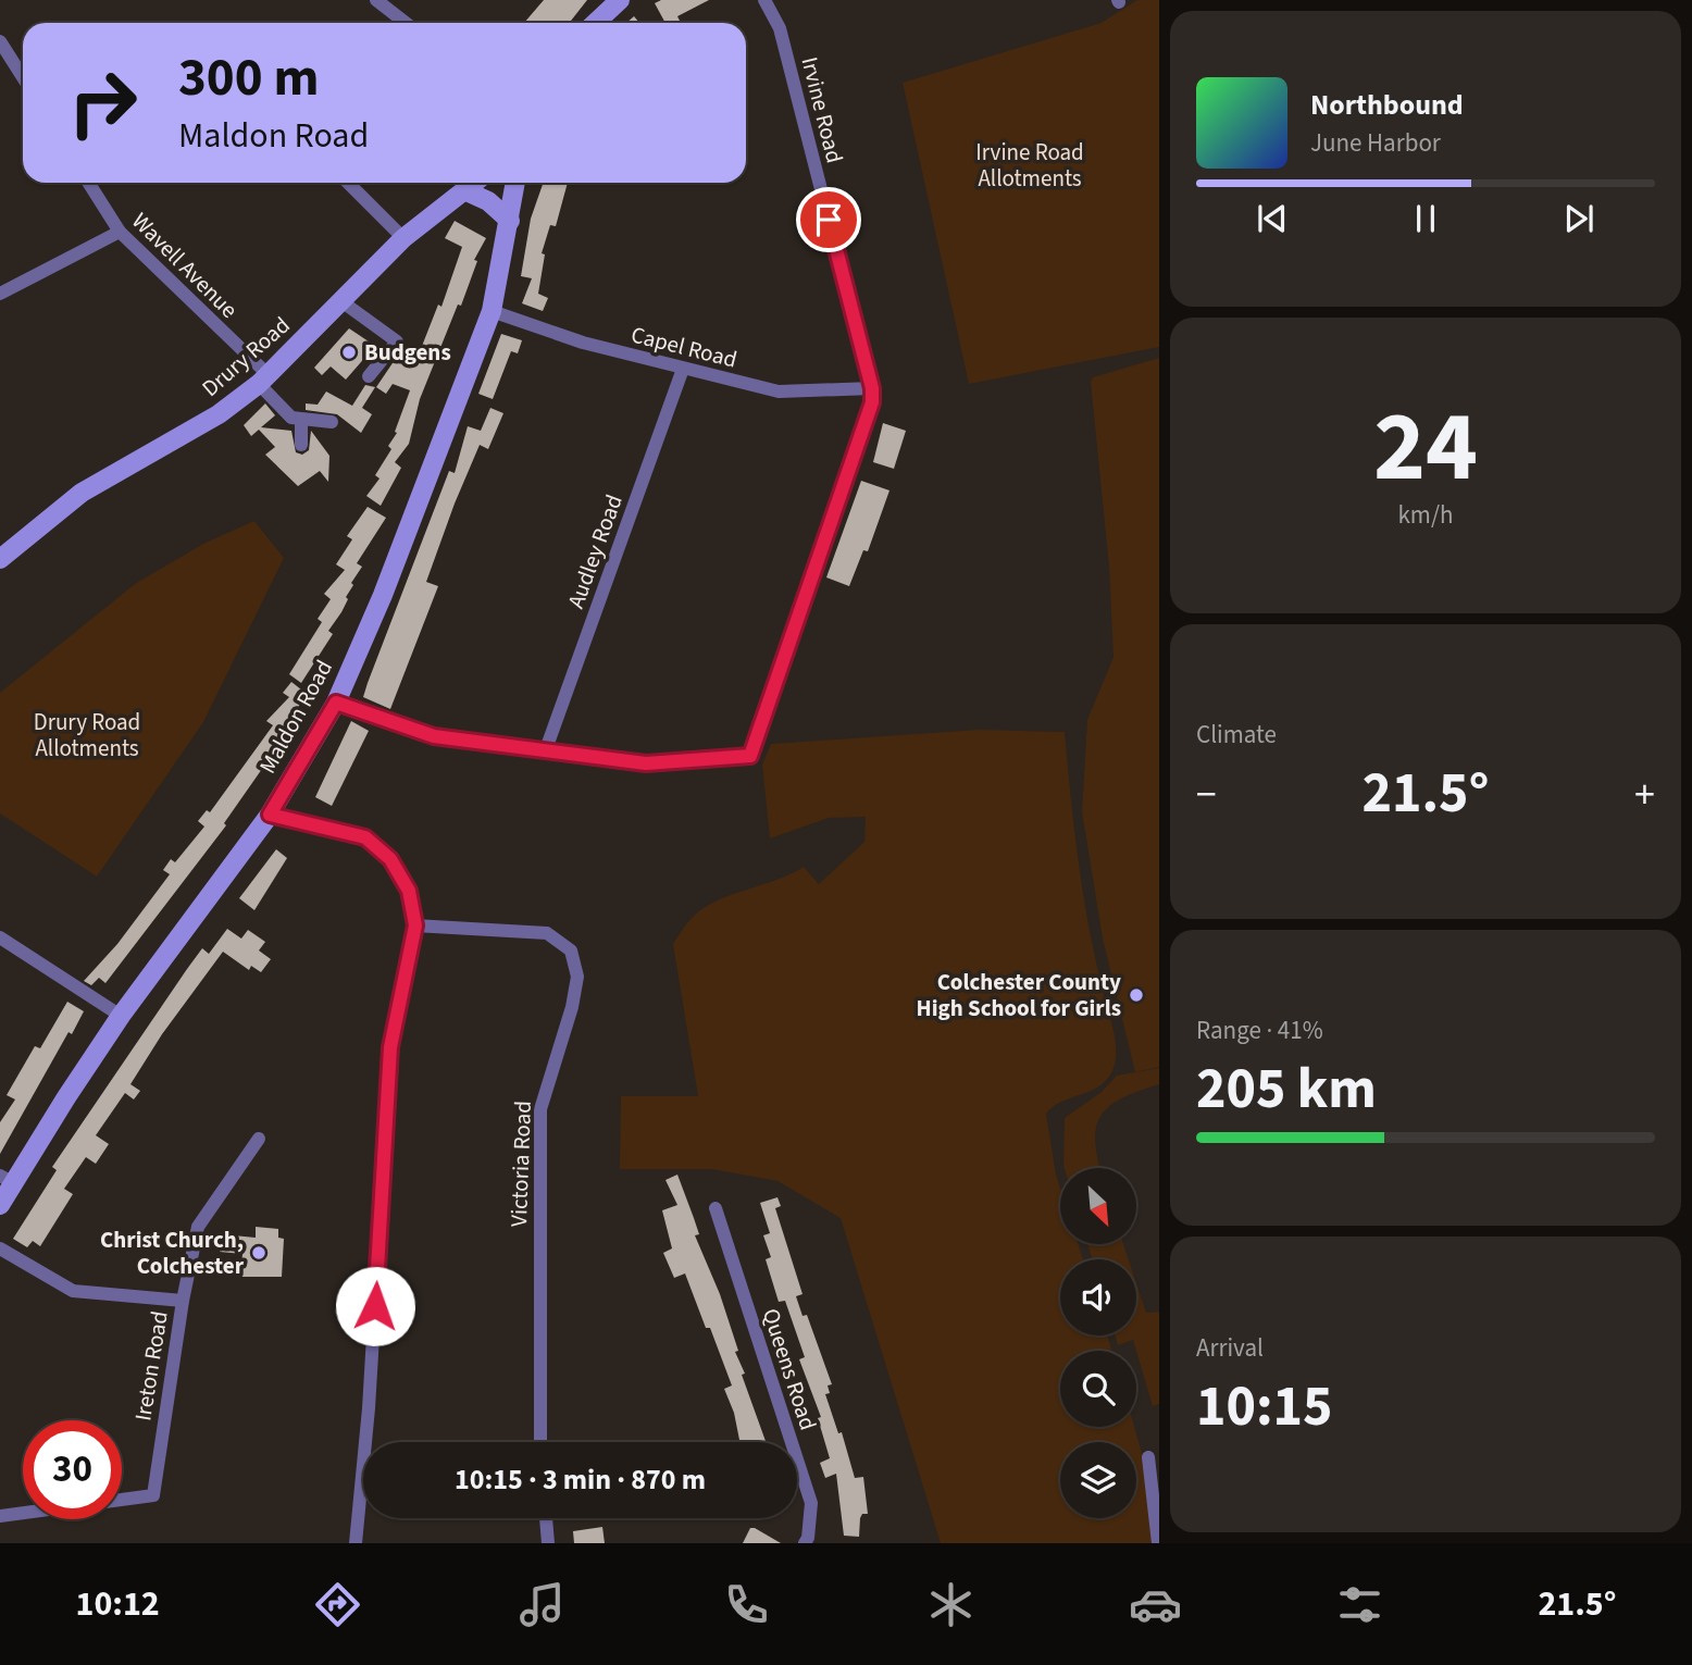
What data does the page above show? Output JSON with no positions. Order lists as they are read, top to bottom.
{
  "streets": {
    "main road": ["Drury Road", "Maldon Road"],
    "street": [
      "Irvine Road",
      "Wavell Avenue",
      "Capel Road",
      "Audley Road",
      "Victoria Road",
      "Ireton Road",
      "Queens Road"
    ]
  },
  "crossings": [
    ["Irvine Road", "Capel Road"],
    ["Irvine Road", "Audley Road"],
    ["Wavell Avenue", "Drury Road"],
    ["Capel Road", "Audley Road"],
    ["Capel Road", "Maldon Road"]
  ],
  "parks": ["Irvine Road Allotments", "Drury Road Allotments"],
  "places": ["Budgens", "Colchester County High School for Girls", "Christ Church, Colchester"],
  "north": "bottom right",
  "page": {
    "turn": ["300 m", "Maldon Road"],
    "song": ["Northbound", "June Harbor"],
    "tile": [
      ["24", "km/h"],
      "Climate",
      ["Range · 41%", "205 km"],
      ["Arrival", "10:15"]
    ],
    "heat": ["−", "21.5°", "+"],
    "limit": "30",
    "trip": "10:15 · 3 min · 870 m",
    "tabs": ["10:12", "21.5°"]
  }
}
